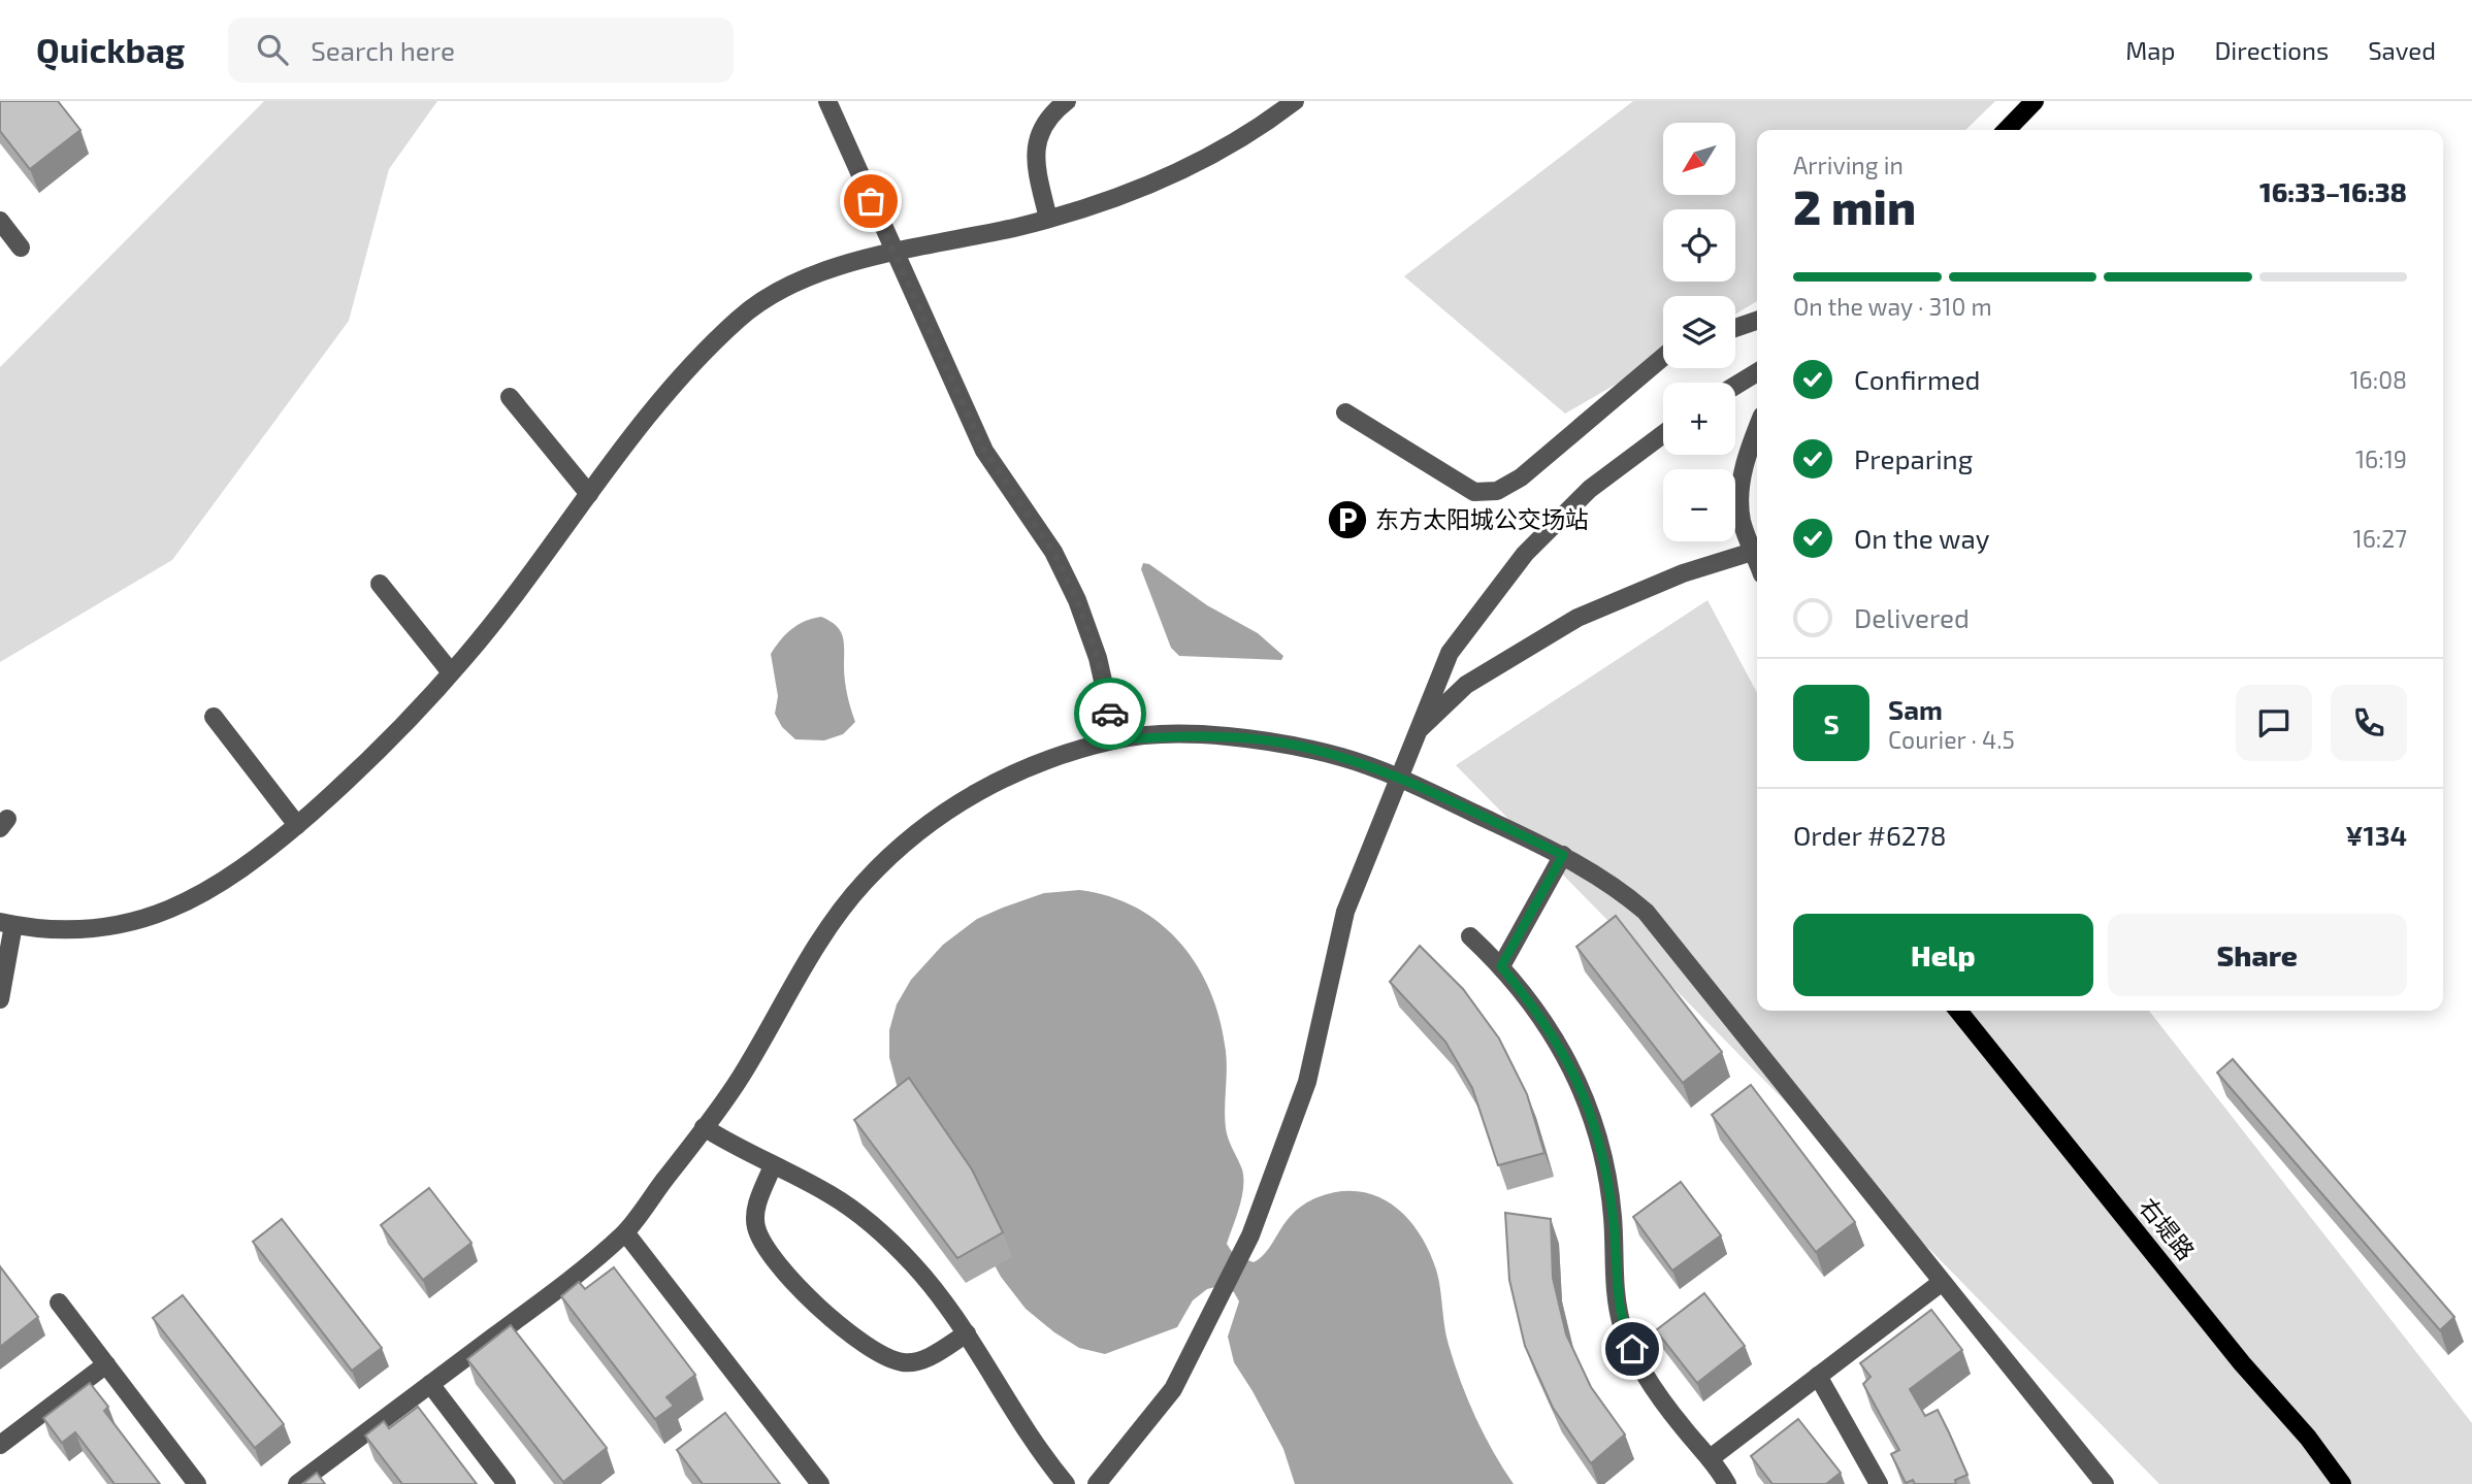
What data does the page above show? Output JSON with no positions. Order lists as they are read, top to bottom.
{
  "streets": {
    "main road": ["右堤路"]
  },
  "places": {
    "parking": ["东方太阳城公交场站"]
  },
  "north": "bottom left",
  "page": {
    "header": "Quickbag",
    "search": "Search here",
    "nav": ["Map", "Directions", "Saved"],
    "map_buttons": ["+", "−"],
    "heading": ["2 min", "Arriving in", "16:33–16:38"],
    "panel": [
      "Sam",
      "Courier · 4.5",
      "Order #6278",
      "¥134"
    ],
    "bar": "On the way · 310 m",
    "list": [
      ["Confirmed", "16:08"],
      ["Preparing", "16:19"],
      ["On the way", "16:27"],
      "Delivered"
    ],
    "round": "S",
    "buttons": ["Help", "Share"]
  }
}
